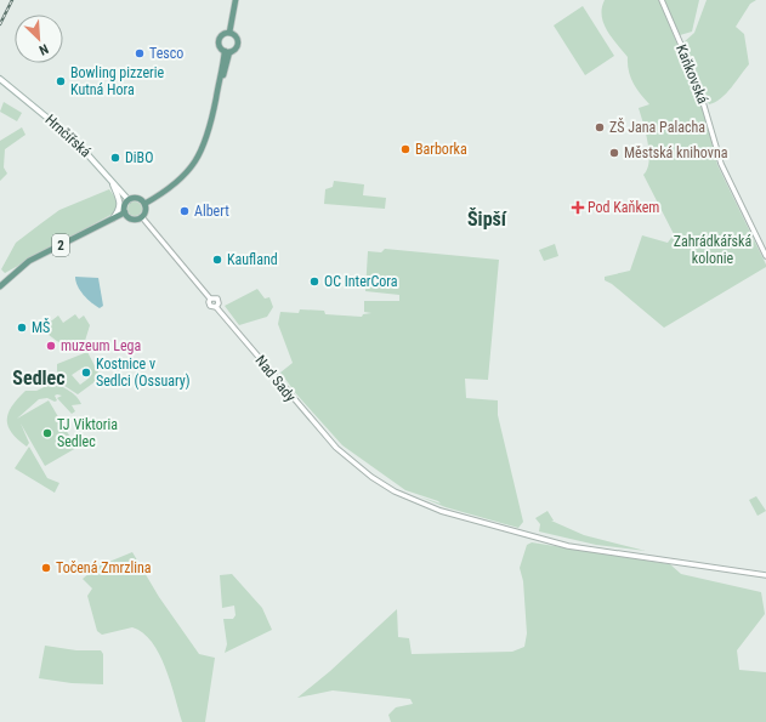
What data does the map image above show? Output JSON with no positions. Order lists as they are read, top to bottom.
{
  "streets": {
    "main road": ["Hrnčířská", "2"],
    "street": ["Kaňkovská", "Nad Sady"]
  },
  "crossings": [
    ["Hrnčířská", "2"],
    ["Hrnčířská", "Nad Sady"],
    ["2", "Nad Sady"]
  ],
  "districts": ["Šipší", "Sedlec"],
  "parks": ["Zahrádkářská kolonie"],
  "places": {
    "other": [
      "Tesco",
      "Bowling pizzerie Kutná Hora",
      "ZŠ Jana Palacha",
      "Barborka",
      "Městská knihovna",
      "DiBO",
      "Albert",
      "Kaufland",
      "OC InterCora",
      "MŠ",
      "muzeum Lega",
      "Kostnice v Sedlci (Ossuary)",
      "TJ Viktoria Sedlec",
      "Točená Zmrzlina"
    ],
    "health": ["Pod Kaňkem"]
  },
  "north": "bottom right"
}
